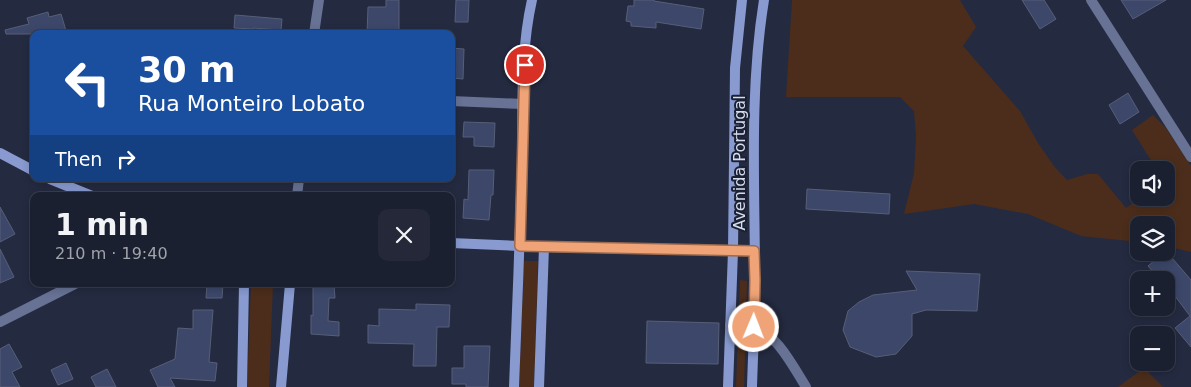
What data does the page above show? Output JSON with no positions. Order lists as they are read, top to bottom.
{
  "streets": {
    "main road": ["Avenida Portugal"]
  },
  "page": {
    "turn": ["30 m", "Rua Monteiro Lobato"],
    "then": "Then",
    "map_buttons": ["+", "−"],
    "heading": ["1 min", "210 m · 19:40"]
  }
}
